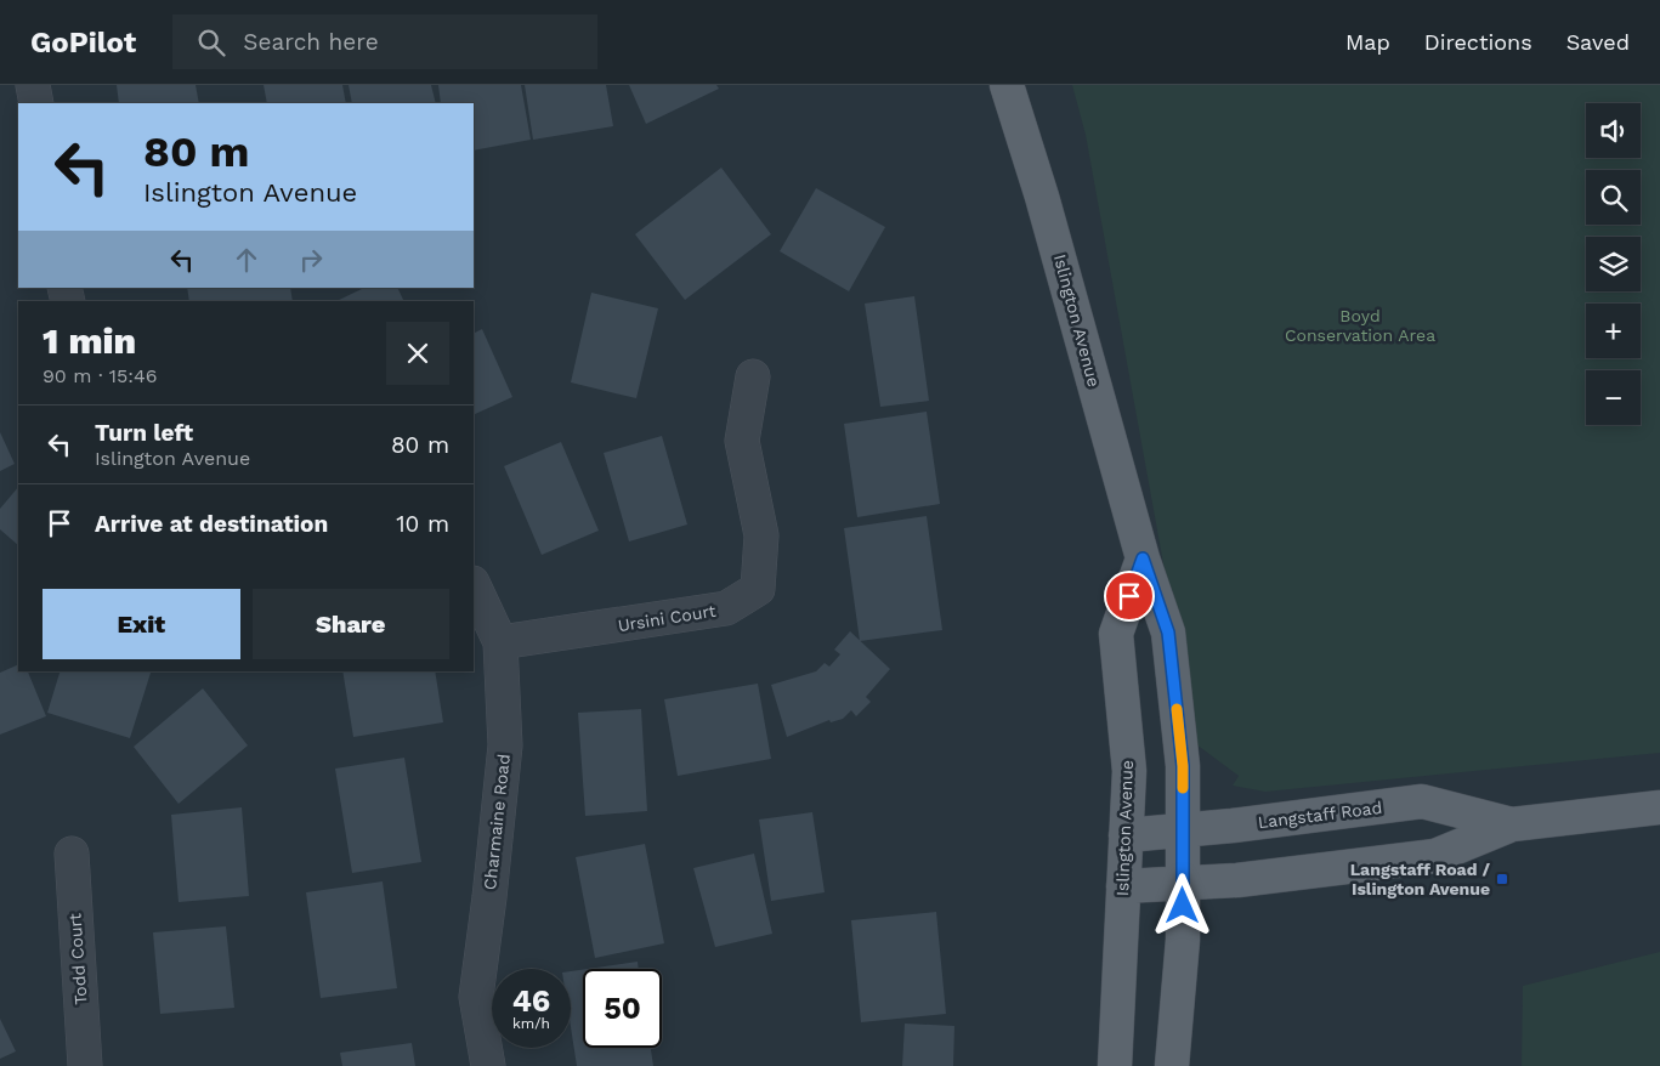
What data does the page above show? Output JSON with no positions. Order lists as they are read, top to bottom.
{
  "streets": {
    "main road": ["Islington Avenue", "Langstaff Road"],
    "street": ["Ursini Court", "Charmaine Road", "Todd Court"]
  },
  "crossings": [
    ["Islington Avenue", "Langstaff Road"],
    ["Ursini Court", "Charmaine Road"]
  ],
  "parks": ["Boyd Conservation Area"],
  "places": {
    "transit": ["Langstaff Road / Islington Avenue"]
  },
  "page": {
    "header": "GoPilot",
    "search": "Search here",
    "nav": ["Map", "Directions", "Saved"],
    "map_buttons": ["+", "−"],
    "turn": ["80 m", "Islington Avenue"],
    "heading": ["1 min", "90 m · 15:46"],
    "list": [
      {
        "name": "Turn left",
        "note": "Islington Avenue",
        "value": "80 m"
      },
      {
        "name": "Arrive at destination",
        "value": "10 m"
      }
    ],
    "buttons": ["Exit", "Share"],
    "speed": "46 km/h",
    "limit": "50"
  }
}
